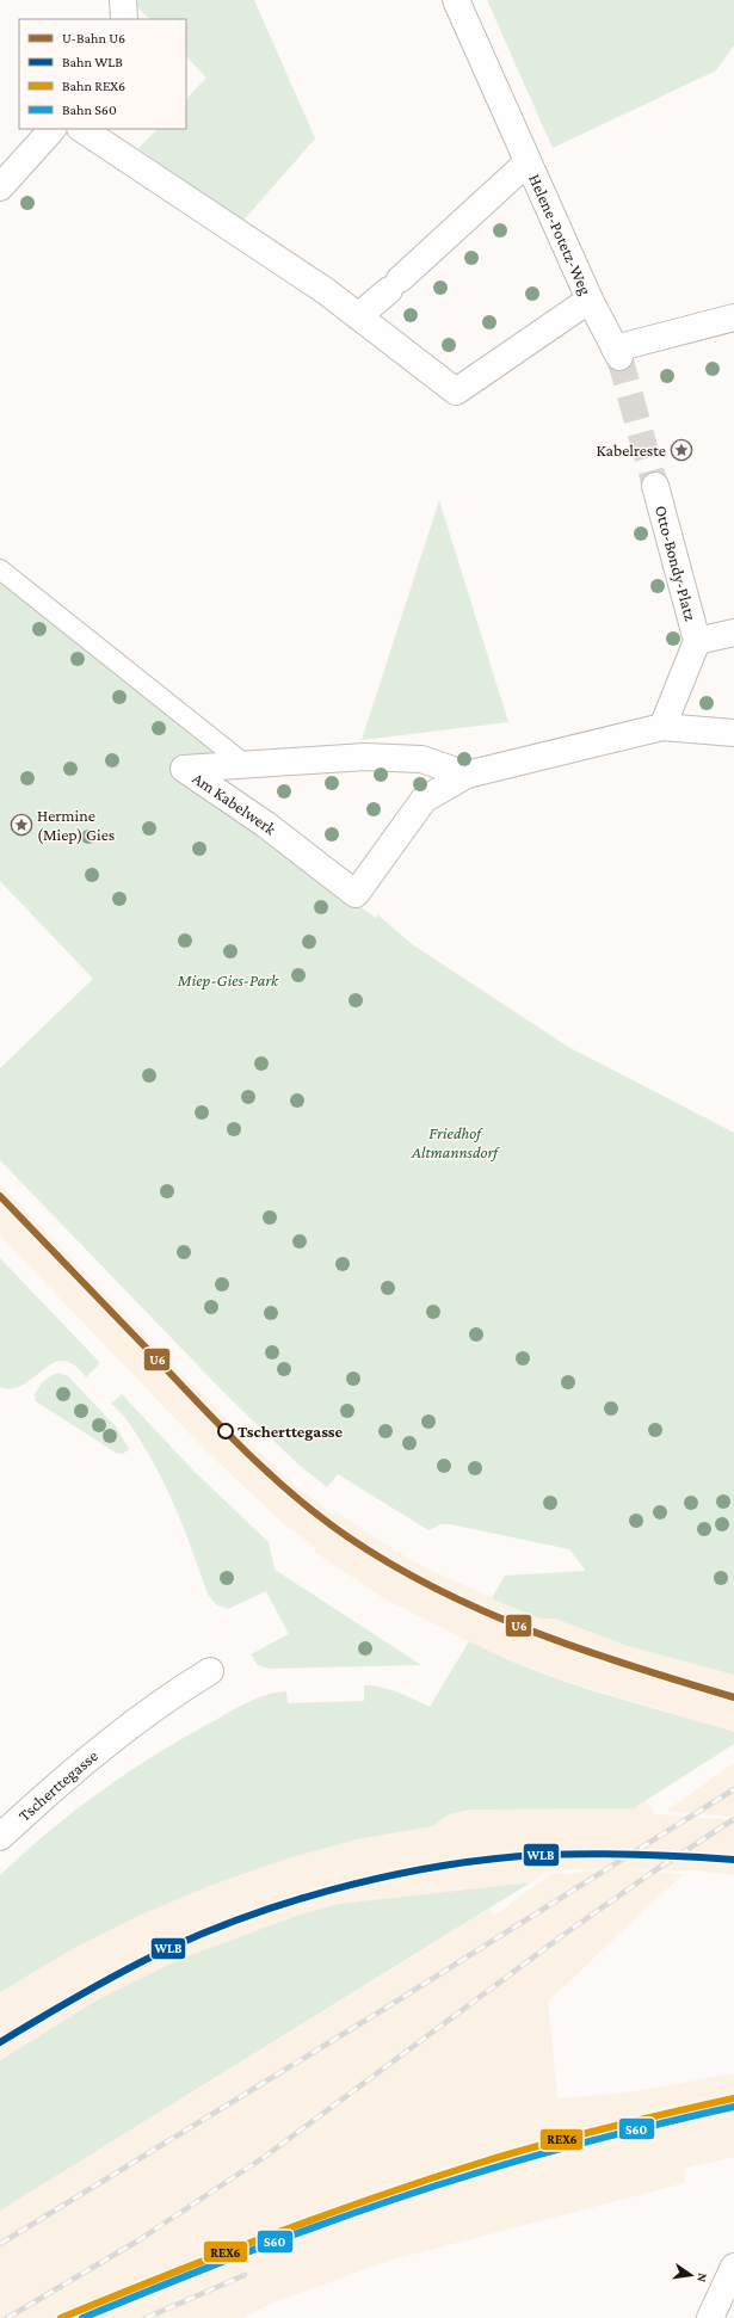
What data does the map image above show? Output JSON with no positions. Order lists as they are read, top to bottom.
{
  "streets": {
    "street": [
      "Helene-Potetz-Weg",
      "Otto-Bondy-Platz",
      "Am Kabelwerk",
      "Tscherttegasse"
    ]
  },
  "crossings": [
    ["Otto-Bondy-Platz", "Am Kabelwerk"]
  ],
  "parks": ["Miep-Gies-Park", "Friedhof Altmannsdorf"],
  "places": {
    "place": ["Kabelreste", "Hermine (Miep) Gies"],
    "other": ["Tscherttegasse"]
  },
  "lines": [
    "metro line U6",
    "rail line WLB",
    "rail line REX6",
    "rail line S60"
  ],
  "legend": [
    "U-Bahn U6",
    "Bahn WLB",
    "Bahn REX6",
    "Bahn S60"
  ],
  "north": "right"
}
